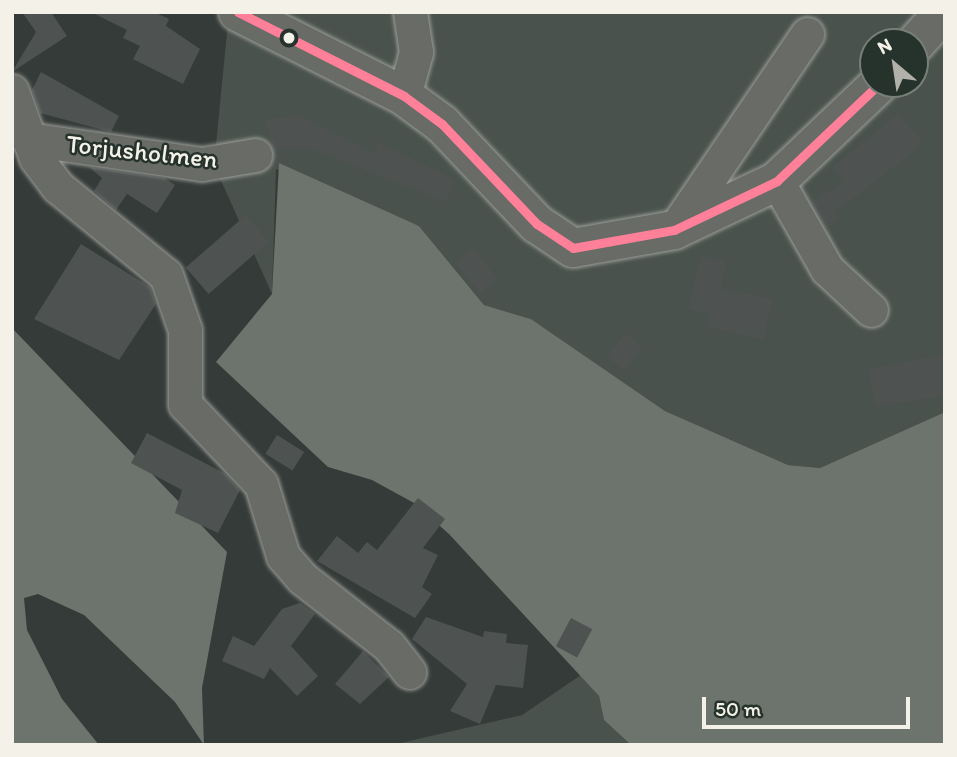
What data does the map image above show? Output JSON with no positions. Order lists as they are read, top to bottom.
{
  "streets": {
    "street": ["Torjusholmen"]
  },
  "scale_bar": "50 m",
  "north": "top left"
}
